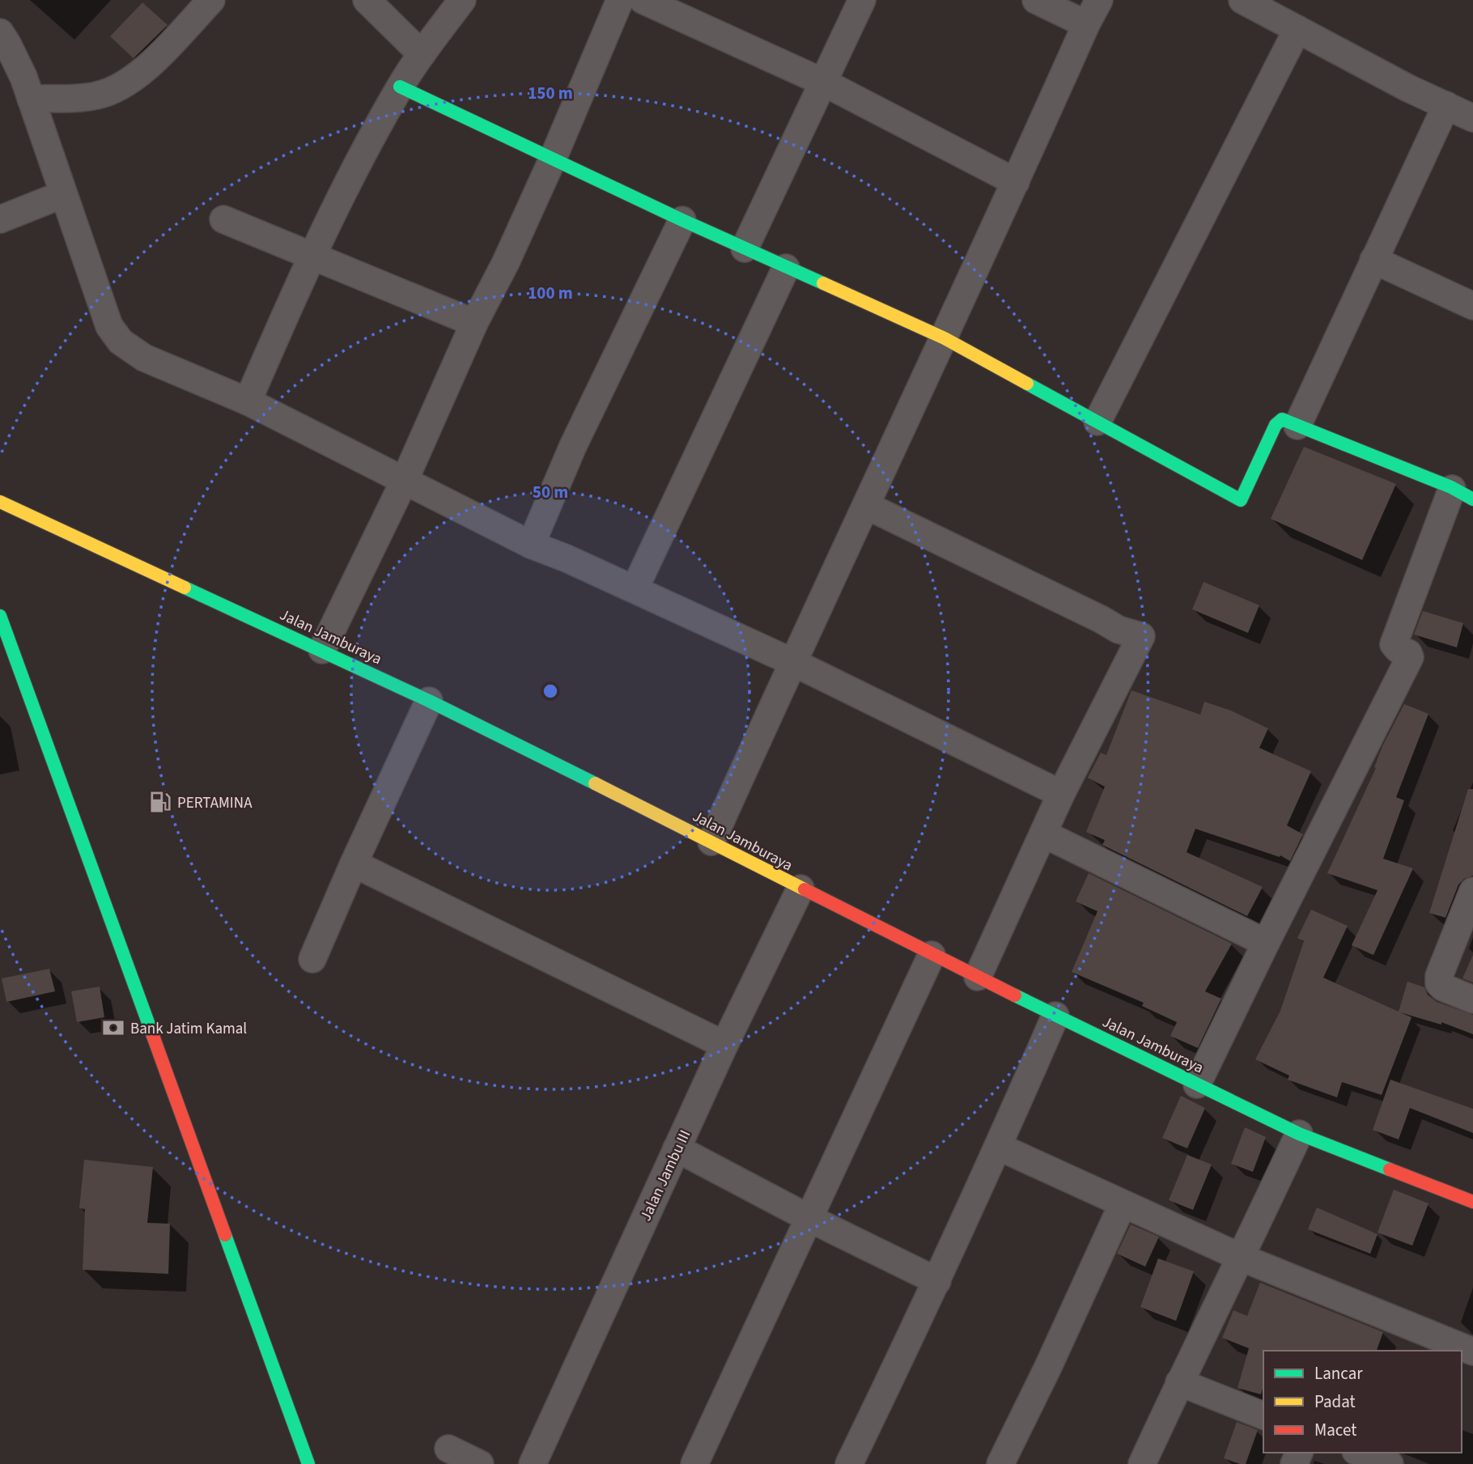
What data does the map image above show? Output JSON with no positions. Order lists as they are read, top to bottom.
{
  "streets": {
    "main road": ["Jalan Jamburaya"],
    "street": ["Jalan Jambu III"]
  },
  "crossings": [
    ["Jalan Jamburaya", "Jalan Jambu III"]
  ],
  "places": {
    "fuel station": ["PERTAMINA"],
    "bank": ["Bank Jatim Kamal"]
  },
  "legend": ["Lancar", "Padat", "Macet"],
  "rings": ["150 m", "100 m", "50 m"]
}
